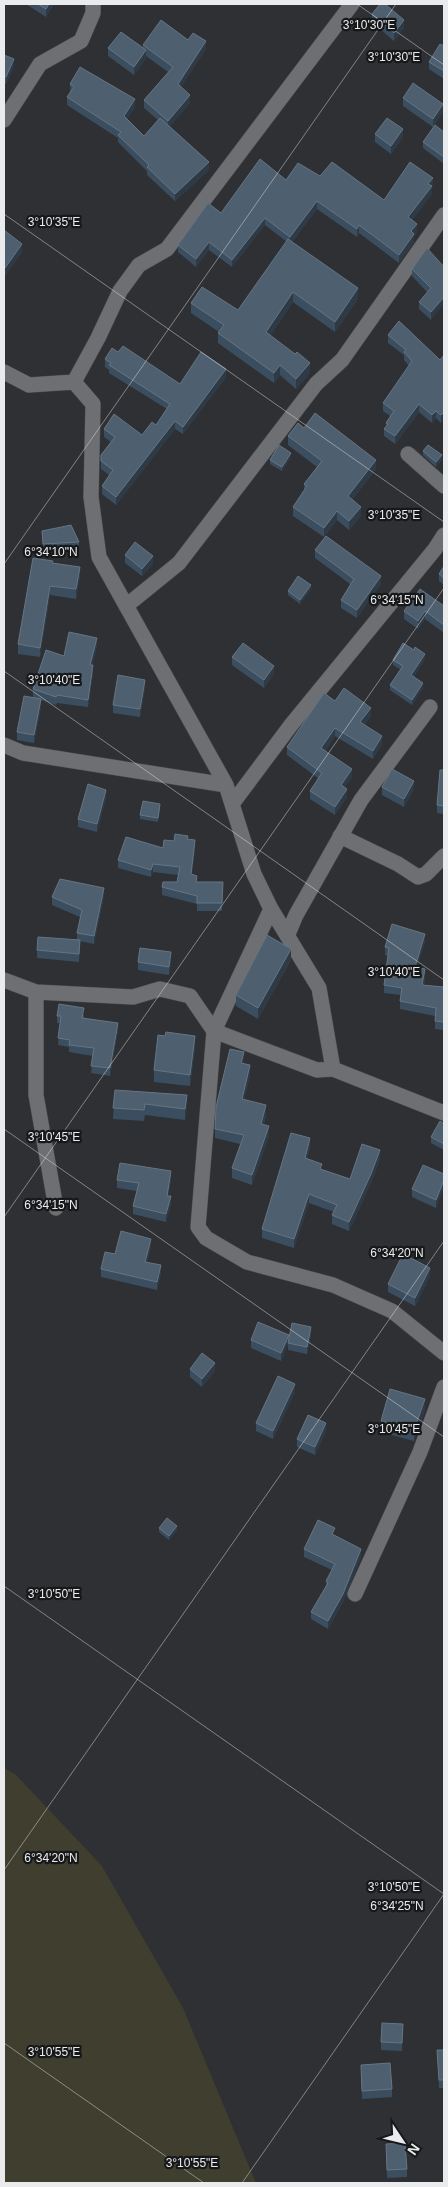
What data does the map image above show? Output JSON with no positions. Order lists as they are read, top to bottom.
{
  "north": "bottom right",
  "coordinates": [
    "3°10'30\"E",
    "3°10'35\"E",
    "6°34'10\"N",
    "6°34'15\"N",
    "3°10'40\"E",
    "3°10'45\"E",
    "6°34'20\"N",
    "3°10'50\"E",
    "6°34'25\"N",
    "3°10'55\"E"
  ]
}
